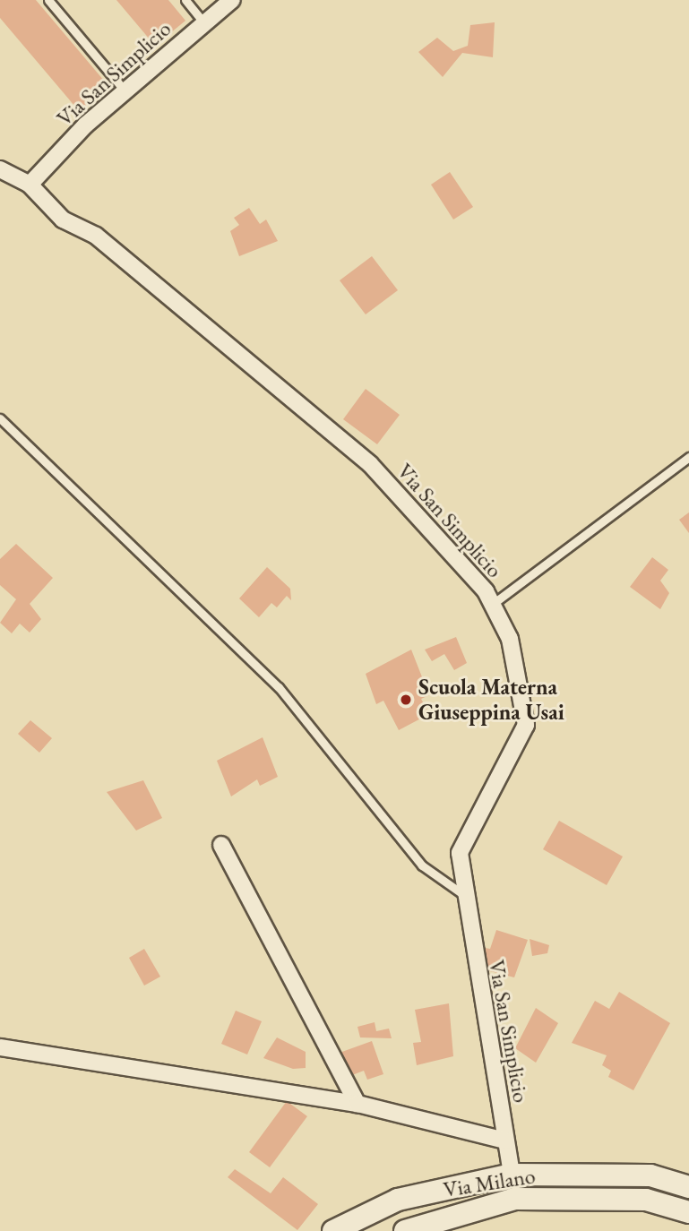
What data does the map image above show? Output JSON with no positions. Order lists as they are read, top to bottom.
{
  "streets": {
    "main road": ["Via Milano"],
    "street": ["Via San Simplicio"]
  },
  "crossings": [
    ["Via San Simplicio", "Via Milano"]
  ],
  "places": ["Scuola Materna Giuseppina Usai"]
}
